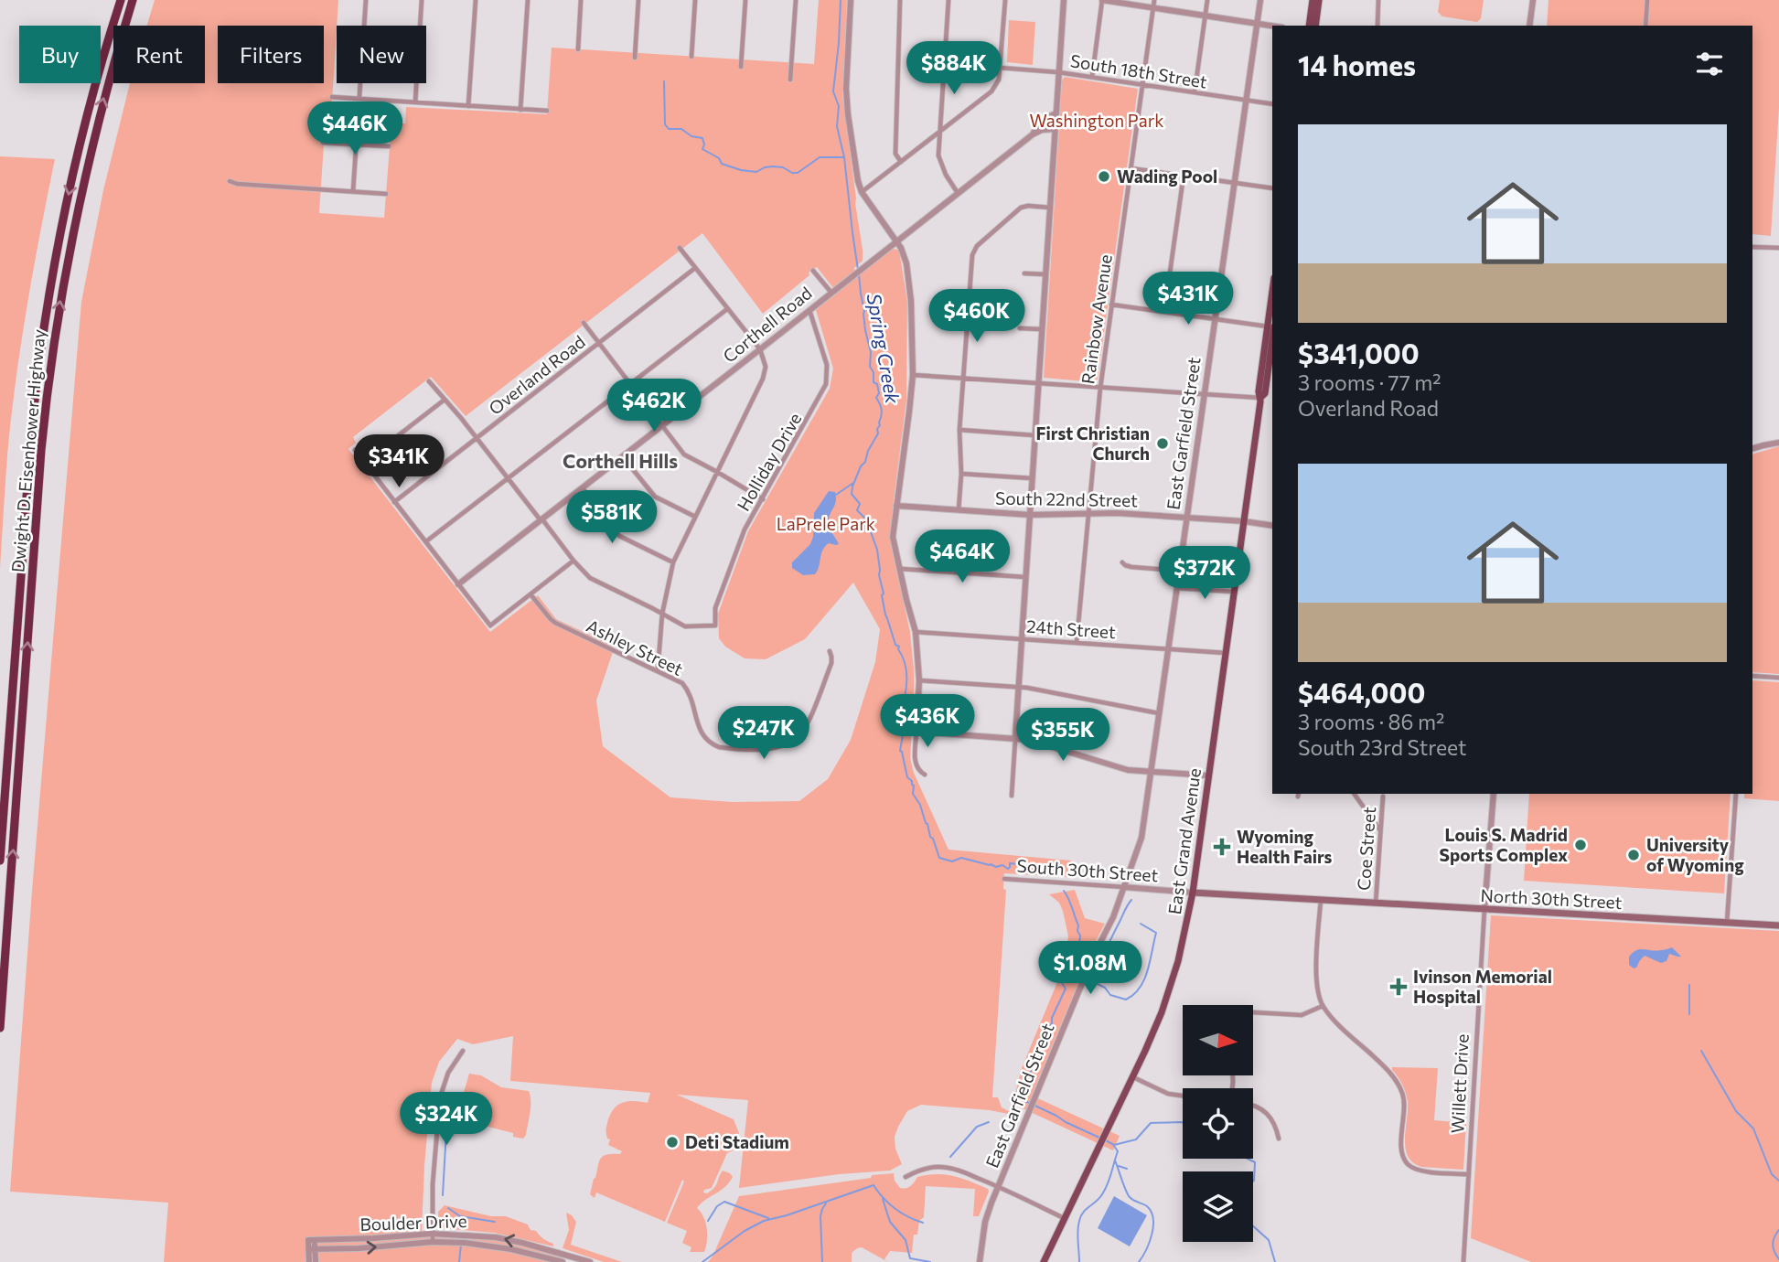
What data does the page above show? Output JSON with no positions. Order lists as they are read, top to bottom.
{
  "streets": {
    "highway": ["Dwight D. Eisenhower Highway"],
    "main road": ["East Grand Avenue", "South 30th Street", "North 30th Street"],
    "street": [
      "South 18th Street",
      "Rainbow Avenue",
      "Corthell Road",
      "Overland Road",
      "East Garfield Street",
      "Holliday Drive",
      "South 22nd Street",
      "24th Street",
      "Ashley Street",
      "Coe Street",
      "Willett Drive",
      "Boulder Drive"
    ]
  },
  "crossings": [
    ["South 18th Street", "Rainbow Avenue"],
    ["South 18th Street", "East Garfield Street"],
    ["Rainbow Avenue", "South 22nd Street"],
    ["Rainbow Avenue", "24th Street"],
    ["Corthell Road", "Holliday Drive"],
    ["East Garfield Street", "South 22nd Street"],
    ["East Garfield Street", "24th Street"],
    ["East Garfield Street", "South 30th Street"],
    ["South 22nd Street", "East Grand Avenue"],
    ["24th Street", "East Grand Avenue"],
    ["East Grand Avenue", "South 30th Street"],
    ["Coe Street", "North 30th Street"],
    ["South 30th Street", "North 30th Street"],
    ["North 30th Street", "Willett Drive"]
  ],
  "districts": ["Corthell Hills"],
  "water": ["Spring Creek"],
  "parks": ["Washington Park", "LaPrele Park"],
  "places": {
    "other": [
      "Wading Pool",
      "First Christian Church",
      "Louis S. Madrid Sports Complex",
      "University of Wyoming",
      "Deti Stadium"
    ],
    "health": ["Wyoming Health Fairs", "Ivinson Memorial Hospital"]
  },
  "north": "right",
  "page": {
    "chip": [
      "Buy",
      "Rent",
      "Filters",
      "New"
    ],
    "heading": "14 homes",
    "price": [
      "$884K",
      "$446K",
      "$431K",
      "$460K",
      "$462K",
      "$341K",
      "$581K",
      "$464K",
      "$372K",
      "$436K",
      "$247K",
      "$355K",
      "$1.08M",
      "$324K"
    ],
    "list": [
      {
        "name": "$341,000",
        "note": "3 rooms · 77 m² · Overland Road"
      },
      {
        "name": "$464,000",
        "note": "3 rooms · 86 m² · South 23rd Street"
      }
    ]
  }
}
